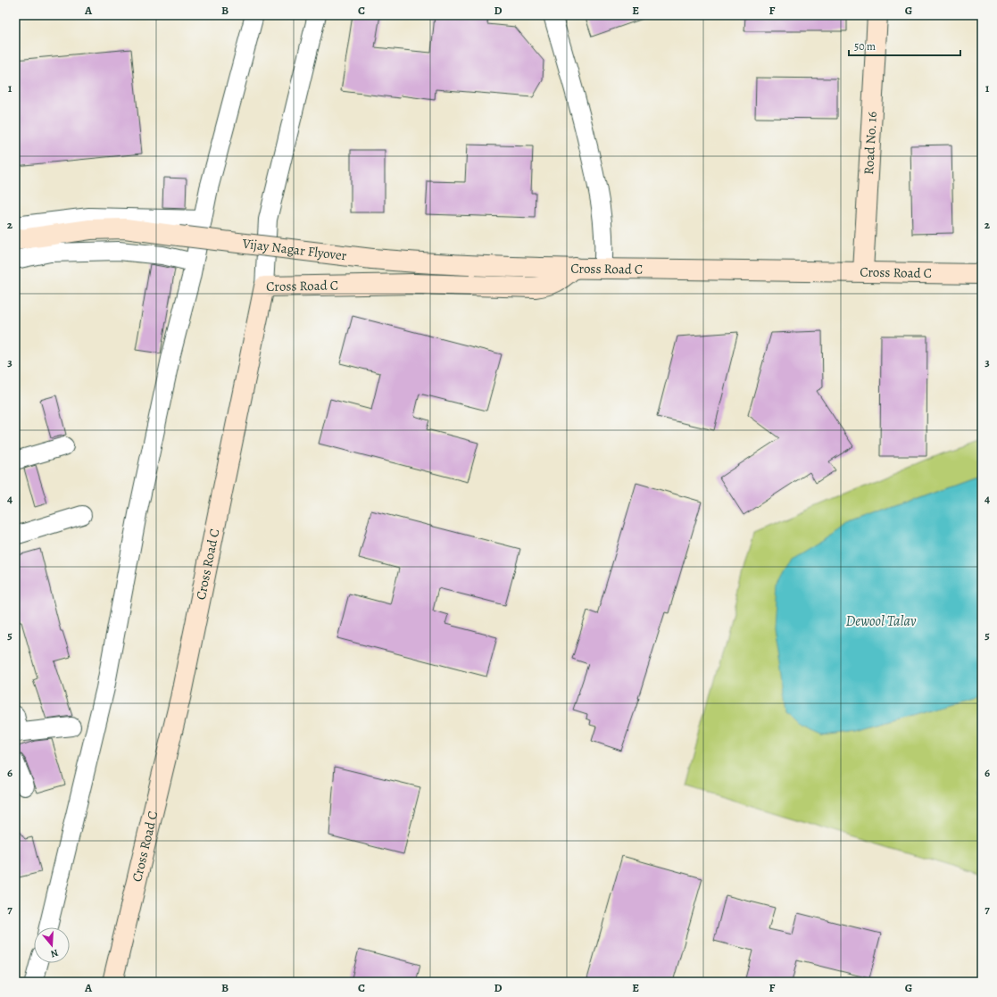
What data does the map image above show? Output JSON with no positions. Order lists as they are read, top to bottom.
{
  "streets": {
    "street": ["Road No. 16", "Vijay Nagar Flyover", "Cross Road C"]
  },
  "crossings": [
    ["Road No. 16", "Cross Road C"],
    ["Vijay Nagar Flyover", "Cross Road C"]
  ],
  "water": ["Dewool Talav"],
  "scale_bar": "50 m",
  "north": "bottom",
  "grid": {
    "columns": [
      "A",
      "B",
      "C",
      "D",
      "E",
      "F",
      "G"
    ],
    "rows": [
      "1",
      "2",
      "3",
      "4",
      "5",
      "6",
      "7"
    ]
  }
}
